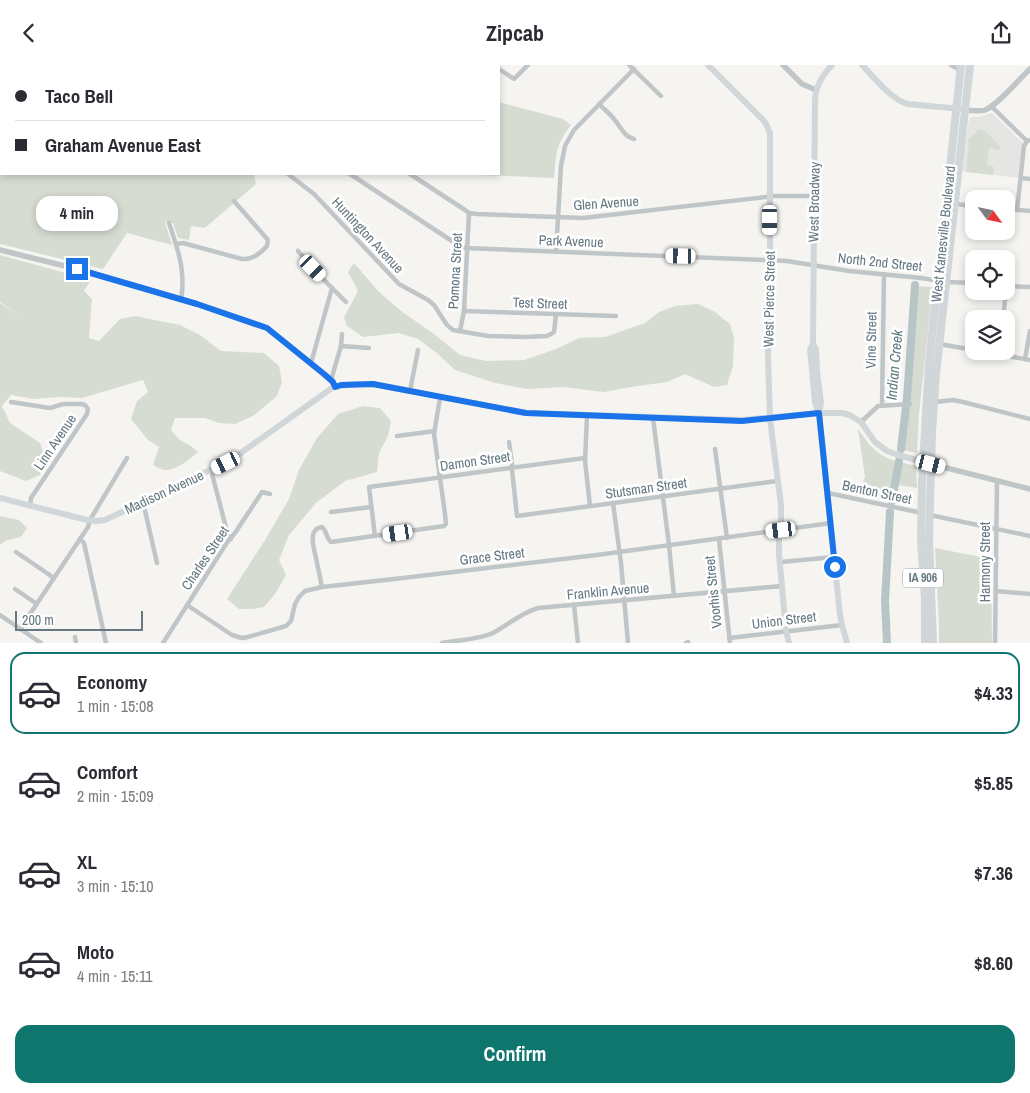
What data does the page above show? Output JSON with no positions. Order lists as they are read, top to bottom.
{
  "streets": {
    "main road": [
      "West Broadway",
      "West Kanesville Boulevard",
      "West Pierce Street",
      "Madison Avenue",
      "IA 906"
    ],
    "street": [
      "Glen Avenue",
      "Huntington Avenue",
      "Park Avenue",
      "North 2nd Street",
      "Pomona Street",
      "Test Street",
      "Vine Street",
      "Linn Avenue",
      "Damon Street",
      "Stutsman Street",
      "Benton Street",
      "Grace Street",
      "Charles Street",
      "Harmony Street",
      "Franklin Avenue",
      "Voorhis Street",
      "Union Street"
    ]
  },
  "crossings": [
    ["West Broadway", "Glen Avenue"],
    ["West Broadway", "Park Avenue"],
    ["West Broadway", "North 2nd Street"],
    ["West Broadway", "Madison Avenue"],
    ["West Broadway", "Benton Street"],
    ["West Broadway", "Grace Street"],
    ["West Broadway", "Union Street"],
    ["Glen Avenue", "Pomona Street"],
    ["Glen Avenue", "West Pierce Street"],
    ["West Kanesville Boulevard", "North 2nd Street"],
    ["West Kanesville Boulevard", "IA 906"],
    ["Huntington Avenue", "Pomona Street"],
    ["Huntington Avenue", "Test Street"],
    ["Park Avenue", "North 2nd Street"],
    ["Park Avenue", "Pomona Street"],
    ["Park Avenue", "West Pierce Street"],
    ["North 2nd Street", "Vine Street"],
    ["Pomona Street", "Test Street"],
    ["West Pierce Street", "Stutsman Street"],
    ["West Pierce Street", "Madison Avenue"],
    ["West Pierce Street", "Grace Street"],
    ["West Pierce Street", "Franklin Avenue"],
    ["West Pierce Street", "Union Street"],
    ["Linn Avenue", "Madison Avenue"],
    ["Damon Street", "Stutsman Street"],
    ["Stutsman Street", "Voorhis Street"],
    ["Benton Street", "Harmony Street"],
    ["Benton Street", "IA 906"],
    ["Grace Street", "Charles Street"],
    ["Grace Street", "Voorhis Street"],
    ["Franklin Avenue", "Voorhis Street"],
    ["Voorhis Street", "Union Street"]
  ],
  "water": ["Indian Creek"],
  "scale_bar": "200 m",
  "north": "bottom right",
  "page": {
    "header": "Zipcab",
    "banner": ["Taco Bell", "Graham Avenue East"],
    "bubble": "4 min",
    "scale": "200 m",
    "list": [
      {
        "name": "Economy",
        "note": "1 min · 15:08",
        "value": "$4.33"
      },
      {
        "name": "Comfort",
        "note": "2 min · 15:09",
        "value": "$5.85"
      },
      {
        "name": "XL",
        "note": "3 min · 15:10",
        "value": "$7.36"
      },
      {
        "name": "Moto",
        "note": "4 min · 15:11",
        "value": "$8.60"
      }
    ],
    "buttons": "Confirm"
  }
}
